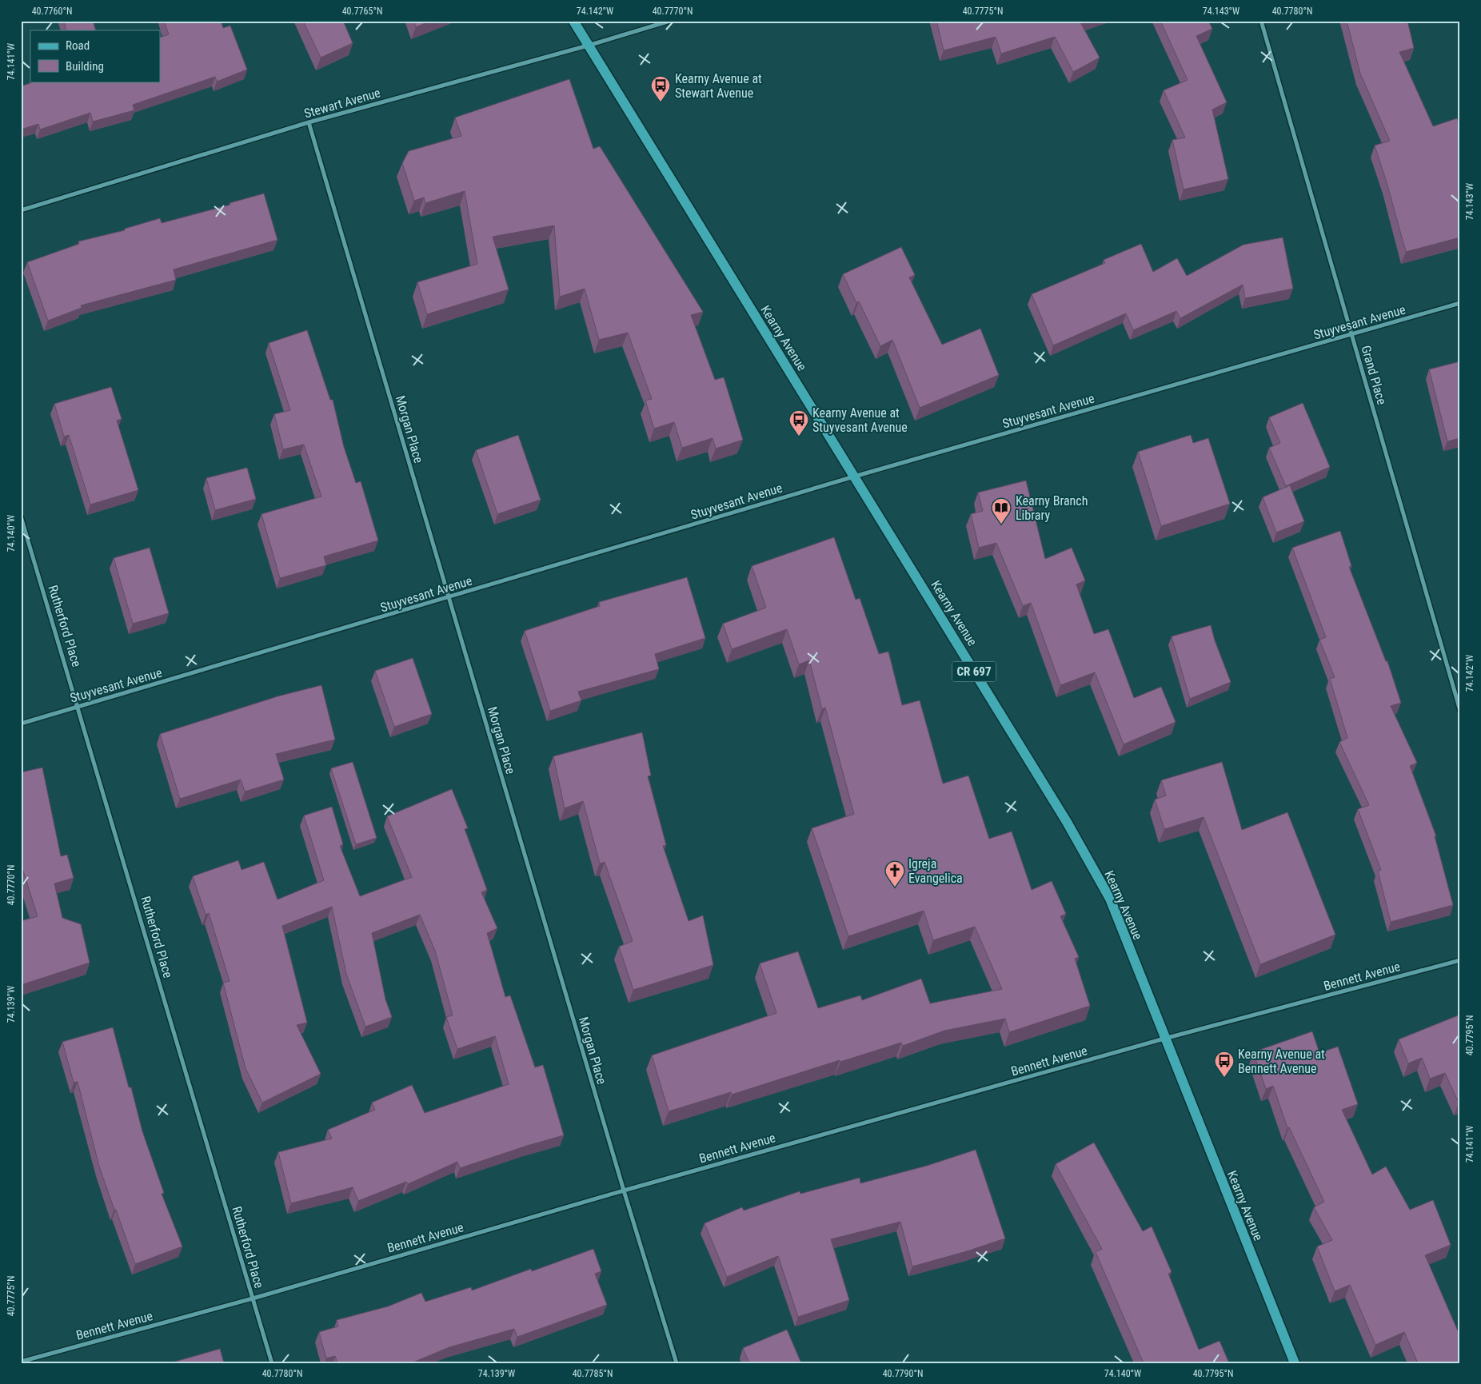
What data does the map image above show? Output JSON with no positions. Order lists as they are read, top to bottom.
{
  "streets": {
    "main road": ["Kearny Avenue", "CR 697"],
    "street": [
      "Stewart Avenue",
      "Stuyvesant Avenue",
      "Grand Place",
      "Morgan Place",
      "Rutherford Place",
      "Bennett Avenue"
    ]
  },
  "crossings": [
    ["Stewart Avenue", "Kearny Avenue"],
    ["Stewart Avenue", "Morgan Place"],
    ["Stuyvesant Avenue", "Kearny Avenue"],
    ["Stuyvesant Avenue", "Grand Place"],
    ["Stuyvesant Avenue", "Morgan Place"],
    ["Stuyvesant Avenue", "Rutherford Place"],
    ["Kearny Avenue", "Bennett Avenue"],
    ["Morgan Place", "Bennett Avenue"],
    ["Rutherford Place", "Bennett Avenue"]
  ],
  "places": {
    "bus stop": ["Kearny Avenue at Stewart Avenue", "Kearny Avenue at Stuyvesant Avenue", "Kearny Avenue at Bennett Avenue"],
    "library": ["Kearny Branch Library"],
    "church": ["Igreja Evangelica"]
  },
  "legend": ["Road", "Building"],
  "coordinates": [
    "40.7760°N",
    "40.7765°N",
    "74.142°W",
    "40.7770°N",
    "40.7775°N",
    "74.143°W",
    "40.7780°N",
    "74.141°W",
    "74.140°W",
    "74.139°W",
    "40.7795°N",
    "40.7785°N",
    "40.7790°N"
  ]
}
